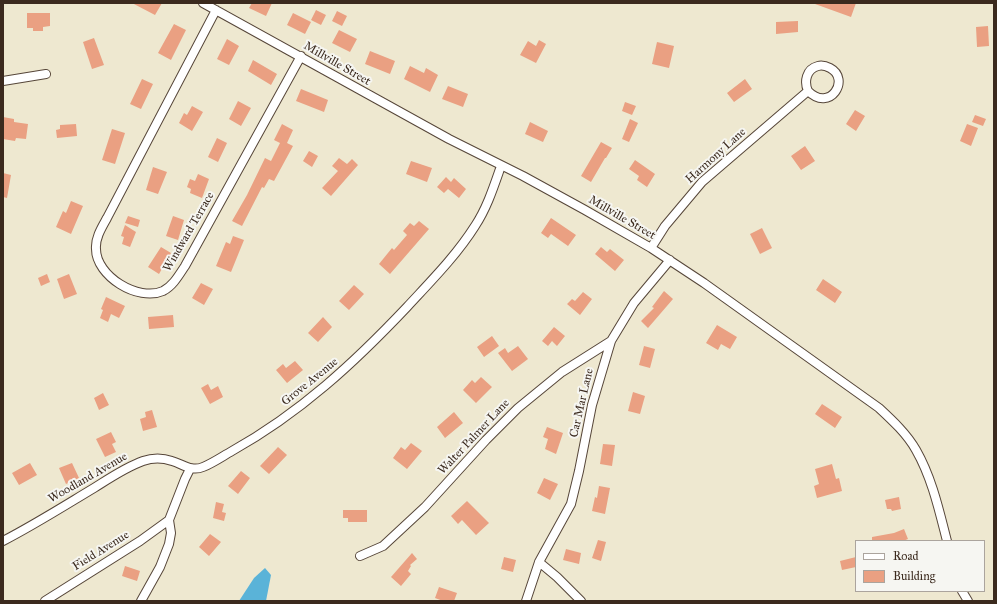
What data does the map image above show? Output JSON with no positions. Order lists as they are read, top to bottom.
{
  "streets": {
    "street": [
      "Millville Street",
      "Harmony Lane",
      "Windward Terrace",
      "Grove Avenue",
      "Car Mar Lane",
      "Walter Palmer Lane",
      "Woodland Avenue",
      "Field Avenue"
    ]
  },
  "crossings": [
    ["Millville Street", "Harmony Lane"],
    ["Millville Street", "Windward Terrace"],
    ["Millville Street", "Grove Avenue"],
    ["Millville Street", "Car Mar Lane"],
    ["Grove Avenue", "Woodland Avenue"],
    ["Car Mar Lane", "Walter Palmer Lane"]
  ],
  "legend": ["Road", "Building"]
}
